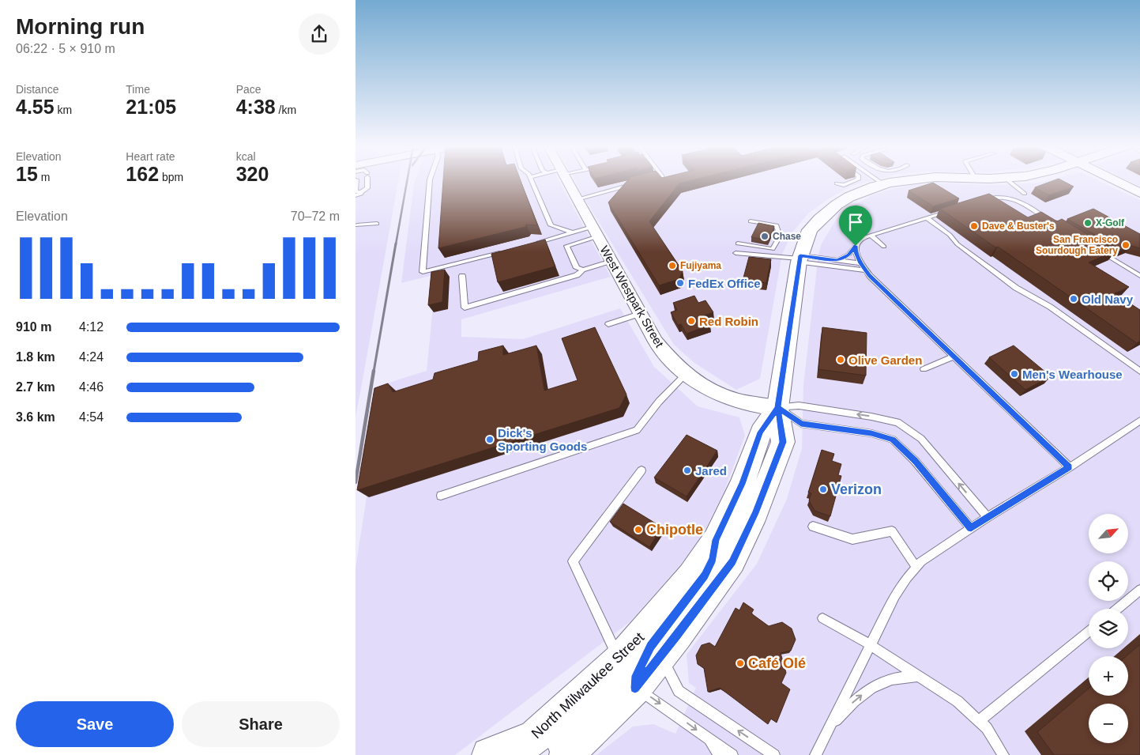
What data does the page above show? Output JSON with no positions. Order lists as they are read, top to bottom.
{
  "streets": {
    "main road": ["North Milwaukee Street"],
    "street": ["West Westpark Street"]
  },
  "crossings": [
    ["West Westpark Street", "North Milwaukee Street"]
  ],
  "places": [
    "X-Golf",
    "Dave & Buster's",
    "Chase",
    "San Francisco Sourdough Eatery",
    "Fujiyama",
    "FedEx Office",
    "Old Navy",
    "Red Robin",
    "Olive Garden",
    "Men's Wearhouse",
    "Dick's Sporting Goods",
    "Jared",
    "Verizon",
    "Chipotle",
    "Café Olé"
  ],
  "north": "top right",
  "page": {
    "heading": ["Morning run", "06:22 · 5 × 910 m"],
    "stats": [
      ["Distance", "4.55 km"],
      ["Time", "21:05"],
      ["Pace", "4:38 /km"],
      ["Elevation", "15 m"],
      ["Heart rate", "162 bpm"],
      ["kcal", "320"]
    ],
    "chart": ["Elevation", "70–72 m"],
    "list": [
      {
        "name": "910 m",
        "note": "4:12"
      },
      {
        "name": "1.8 km",
        "note": "4:24"
      },
      {
        "name": "2.7 km",
        "note": "4:46"
      },
      {
        "name": "3.6 km",
        "note": "4:54"
      }
    ],
    "map_buttons": ["+", "−"],
    "buttons": ["Save", "Share"]
  }
}
